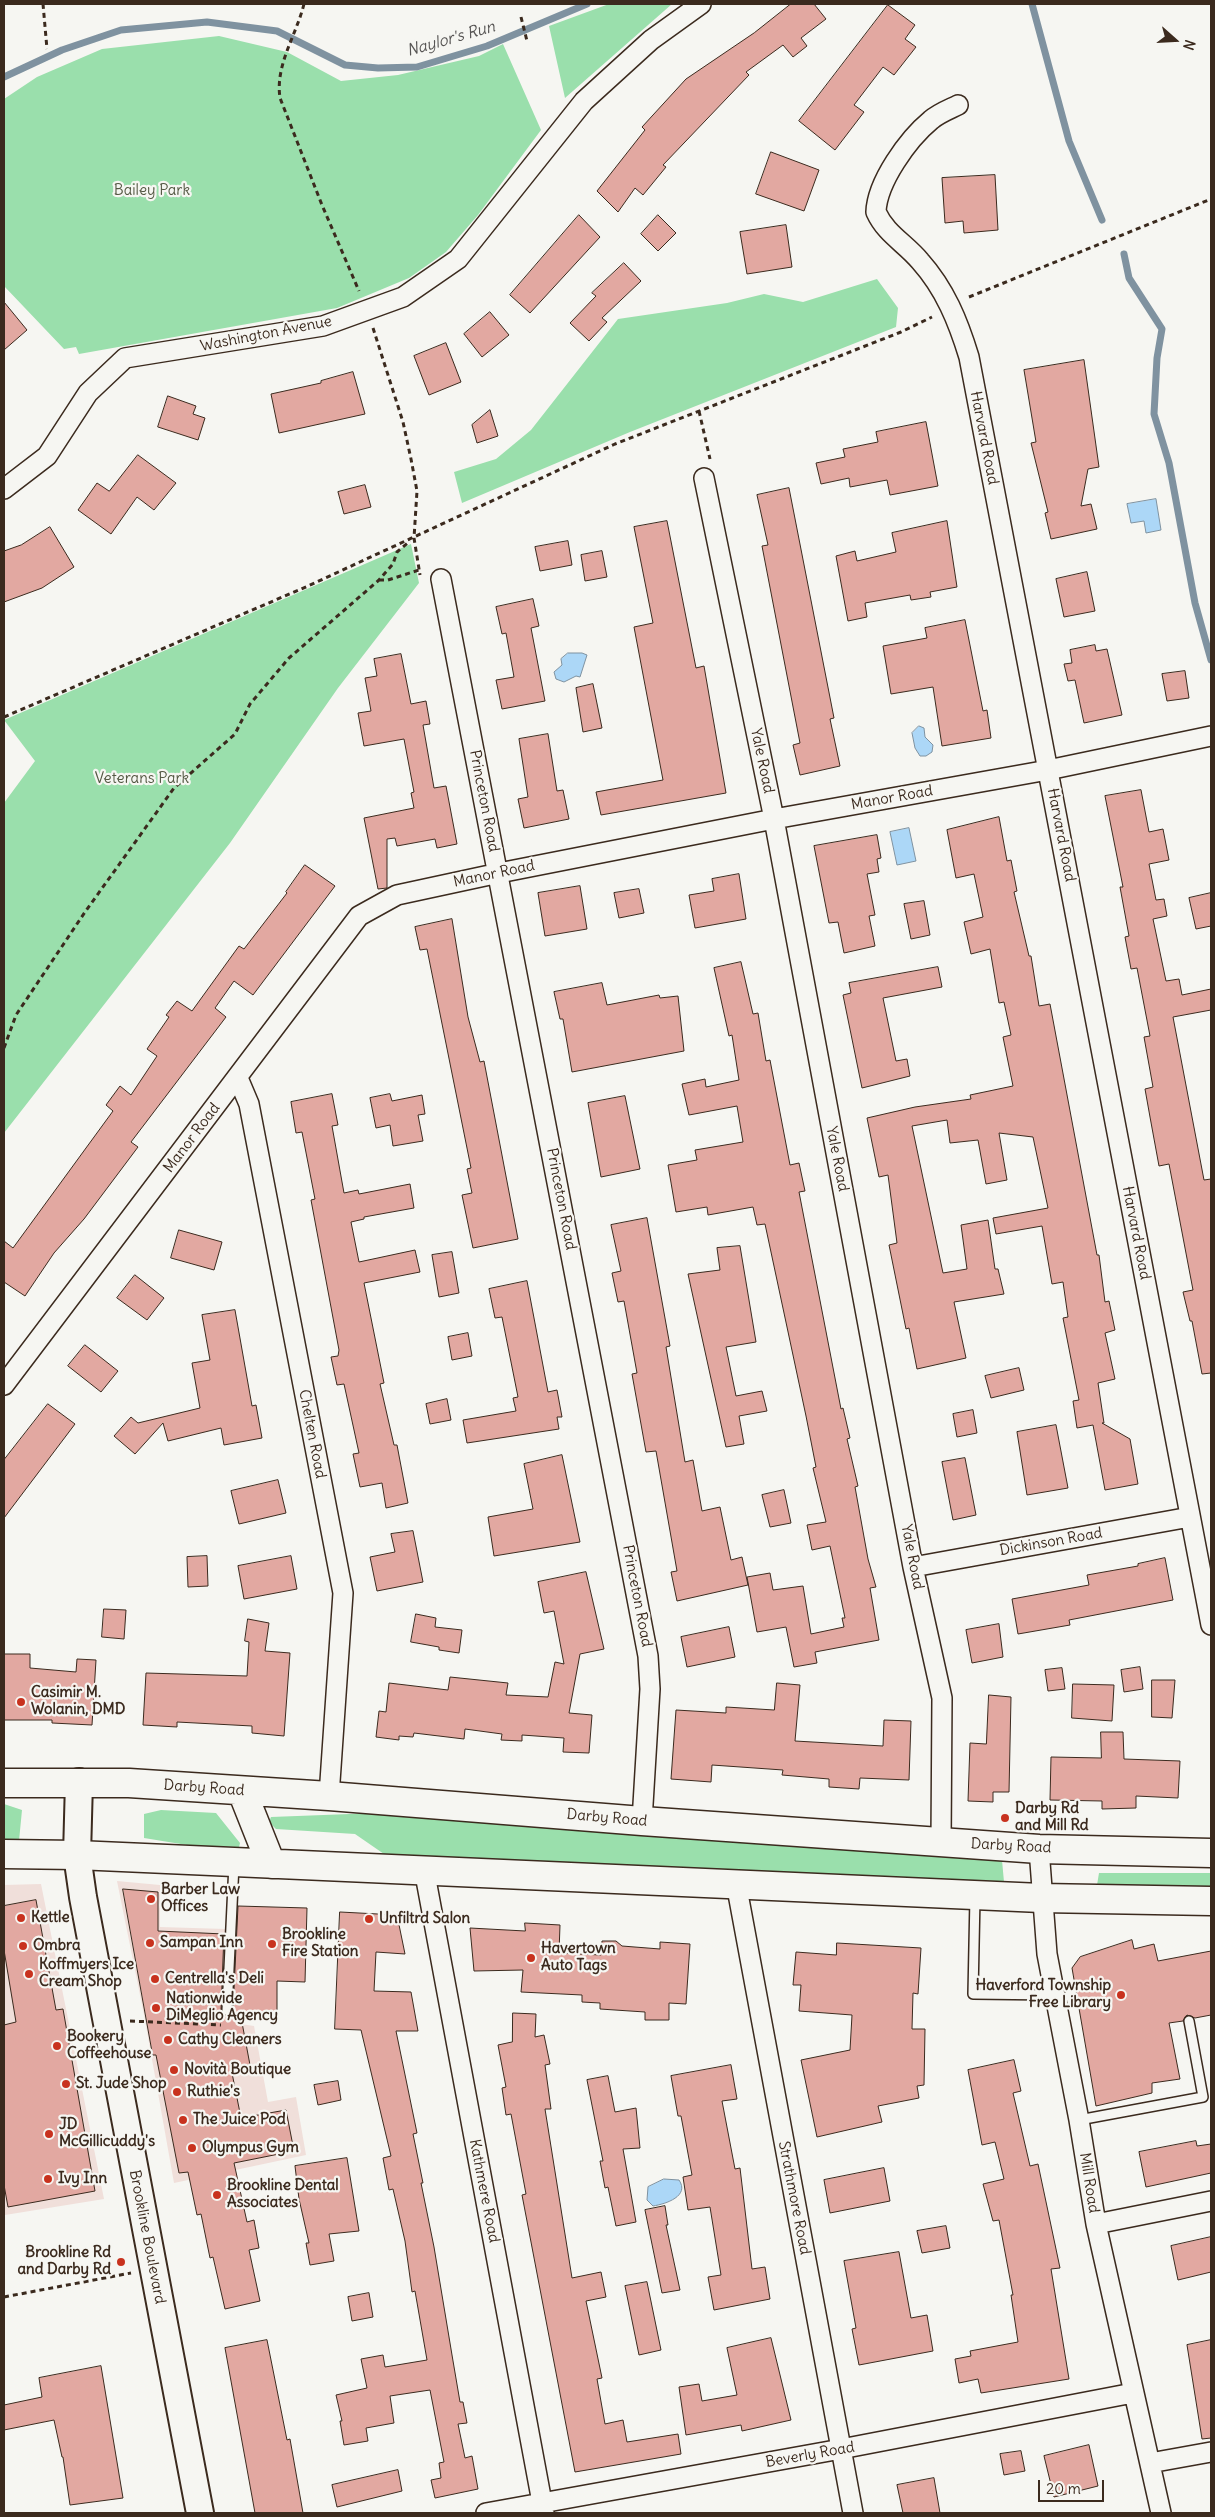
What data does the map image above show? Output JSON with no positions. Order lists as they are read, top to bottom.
{
  "streets": {
    "main road": ["Darby Road"],
    "street": [
      "Washington Avenue",
      "Harvard Road",
      "Yale Road",
      "Manor Road",
      "Princeton Road",
      "Chelten Road",
      "Dickinson Road",
      "Mill Road",
      "Kathmere Road",
      "Strathmore Road",
      "Brookline Boulevard",
      "Beverly Road"
    ]
  },
  "crossings": [
    ["Harvard Road", "Manor Road"],
    ["Harvard Road", "Dickinson Road"],
    ["Yale Road", "Manor Road"],
    ["Yale Road", "Dickinson Road"],
    ["Yale Road", "Darby Road"],
    ["Manor Road", "Princeton Road"],
    ["Manor Road", "Chelten Road"],
    ["Princeton Road", "Darby Road"],
    ["Chelten Road", "Darby Road"],
    ["Darby Road", "Mill Road"],
    ["Darby Road", "Brookline Boulevard"],
    ["Mill Road", "Beverly Road"],
    ["Kathmere Road", "Beverly Road"],
    ["Strathmore Road", "Beverly Road"]
  ],
  "water": ["Naylor's Run"],
  "parks": ["Bailey Park", "Veterans Park"],
  "places": [
    "Casimir M. Wolanin, DMD",
    "Darby Rd and Mill Rd",
    "Barber Law Offices",
    "Kettle",
    "Unfiltrd Salon",
    "Sampan Inn",
    "Brookline Fire Station",
    "Ombra",
    "Havertown Auto Tags",
    "Koffmyers Ice Cream Shop",
    "Centrella's Deli",
    "Haverford Township Free Library",
    "Nationwide DiMeglio Agency",
    "Cathy Cleaners",
    "Bookery Coffeehouse",
    "Novità Boutique",
    "St. Jude Shop",
    "Ruthie's",
    "The Juice Pod",
    "JD McGillicuddy's",
    "Olympus Gym",
    "Ivy Inn",
    "Brookline Dental Associates",
    "Brookline Rd and Darby Rd"
  ],
  "scale_bar": "20 m",
  "north": "right"
}
